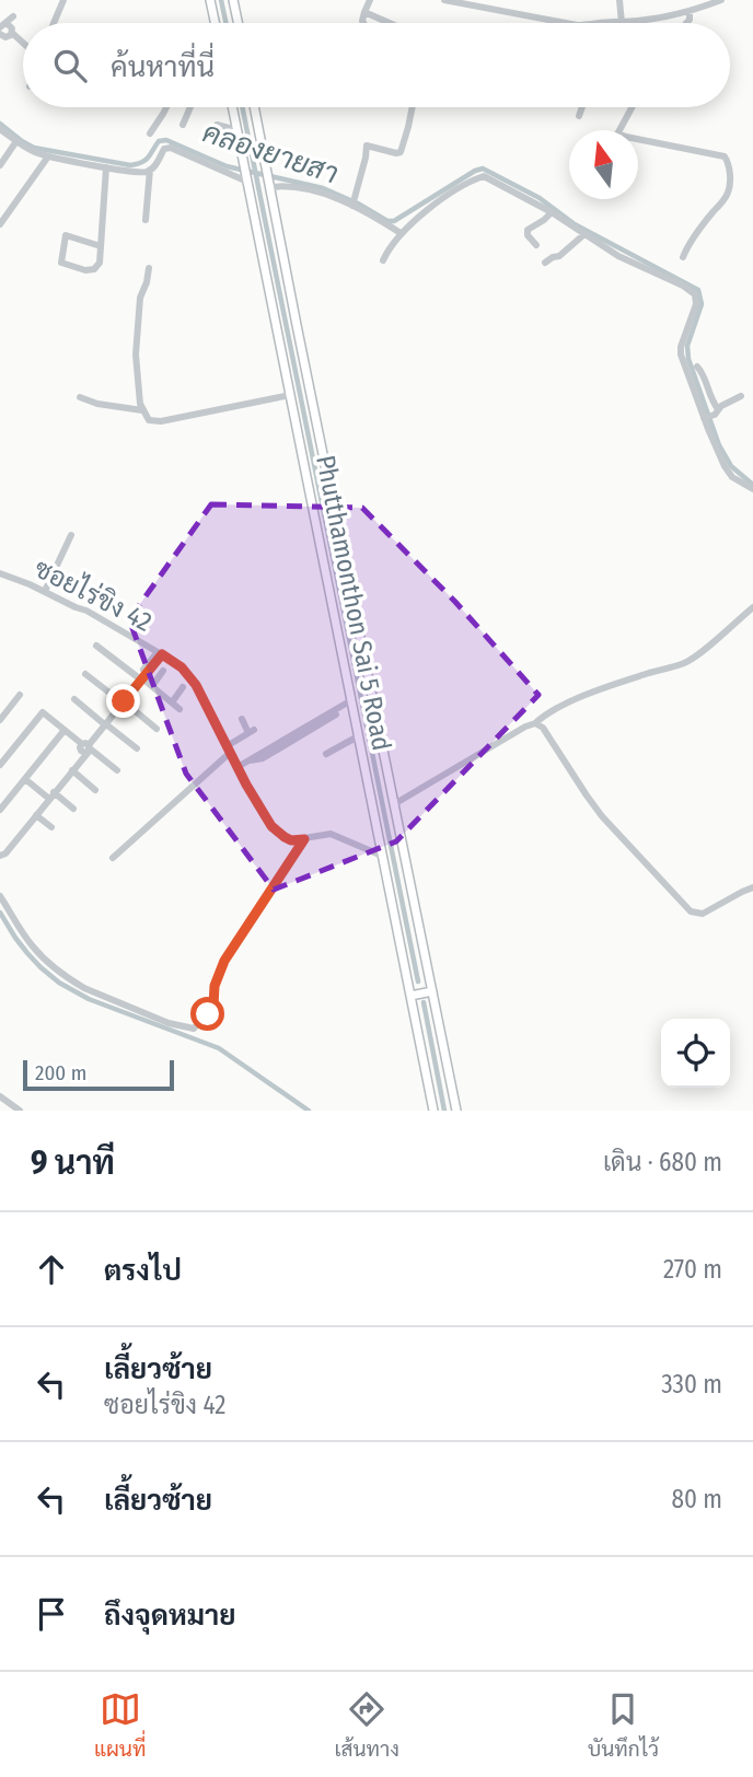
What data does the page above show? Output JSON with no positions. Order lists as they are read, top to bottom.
{
  "streets": {
    "main road": ["Phutthamonthon Sai 5 Road"],
    "street": ["ซอยไร่ขิง 42"]
  },
  "crossings": [
    ["ซอยไร่ขิง 42", "Phutthamonthon Sai 5 Road"]
  ],
  "water": ["คลองยายสา"],
  "scale_bar": "200 m",
  "north": "top",
  "page": {
    "search": "ค้นหาที่นี่",
    "scale": "200 m",
    "heading": ["9 นาที", "เดิน · 680 m"],
    "list": [
      ["ตรงไป", "270 m"],
      ["เลี้ยวซ้าย", "ซอยไร่ขิง 42", "330 m"],
      ["เลี้ยวซ้าย", "80 m"],
      "ถึงจุดหมาย"
    ],
    "nav": ["แผนที่", "เส้นทาง", "บันทึกไว้"]
  }
}
